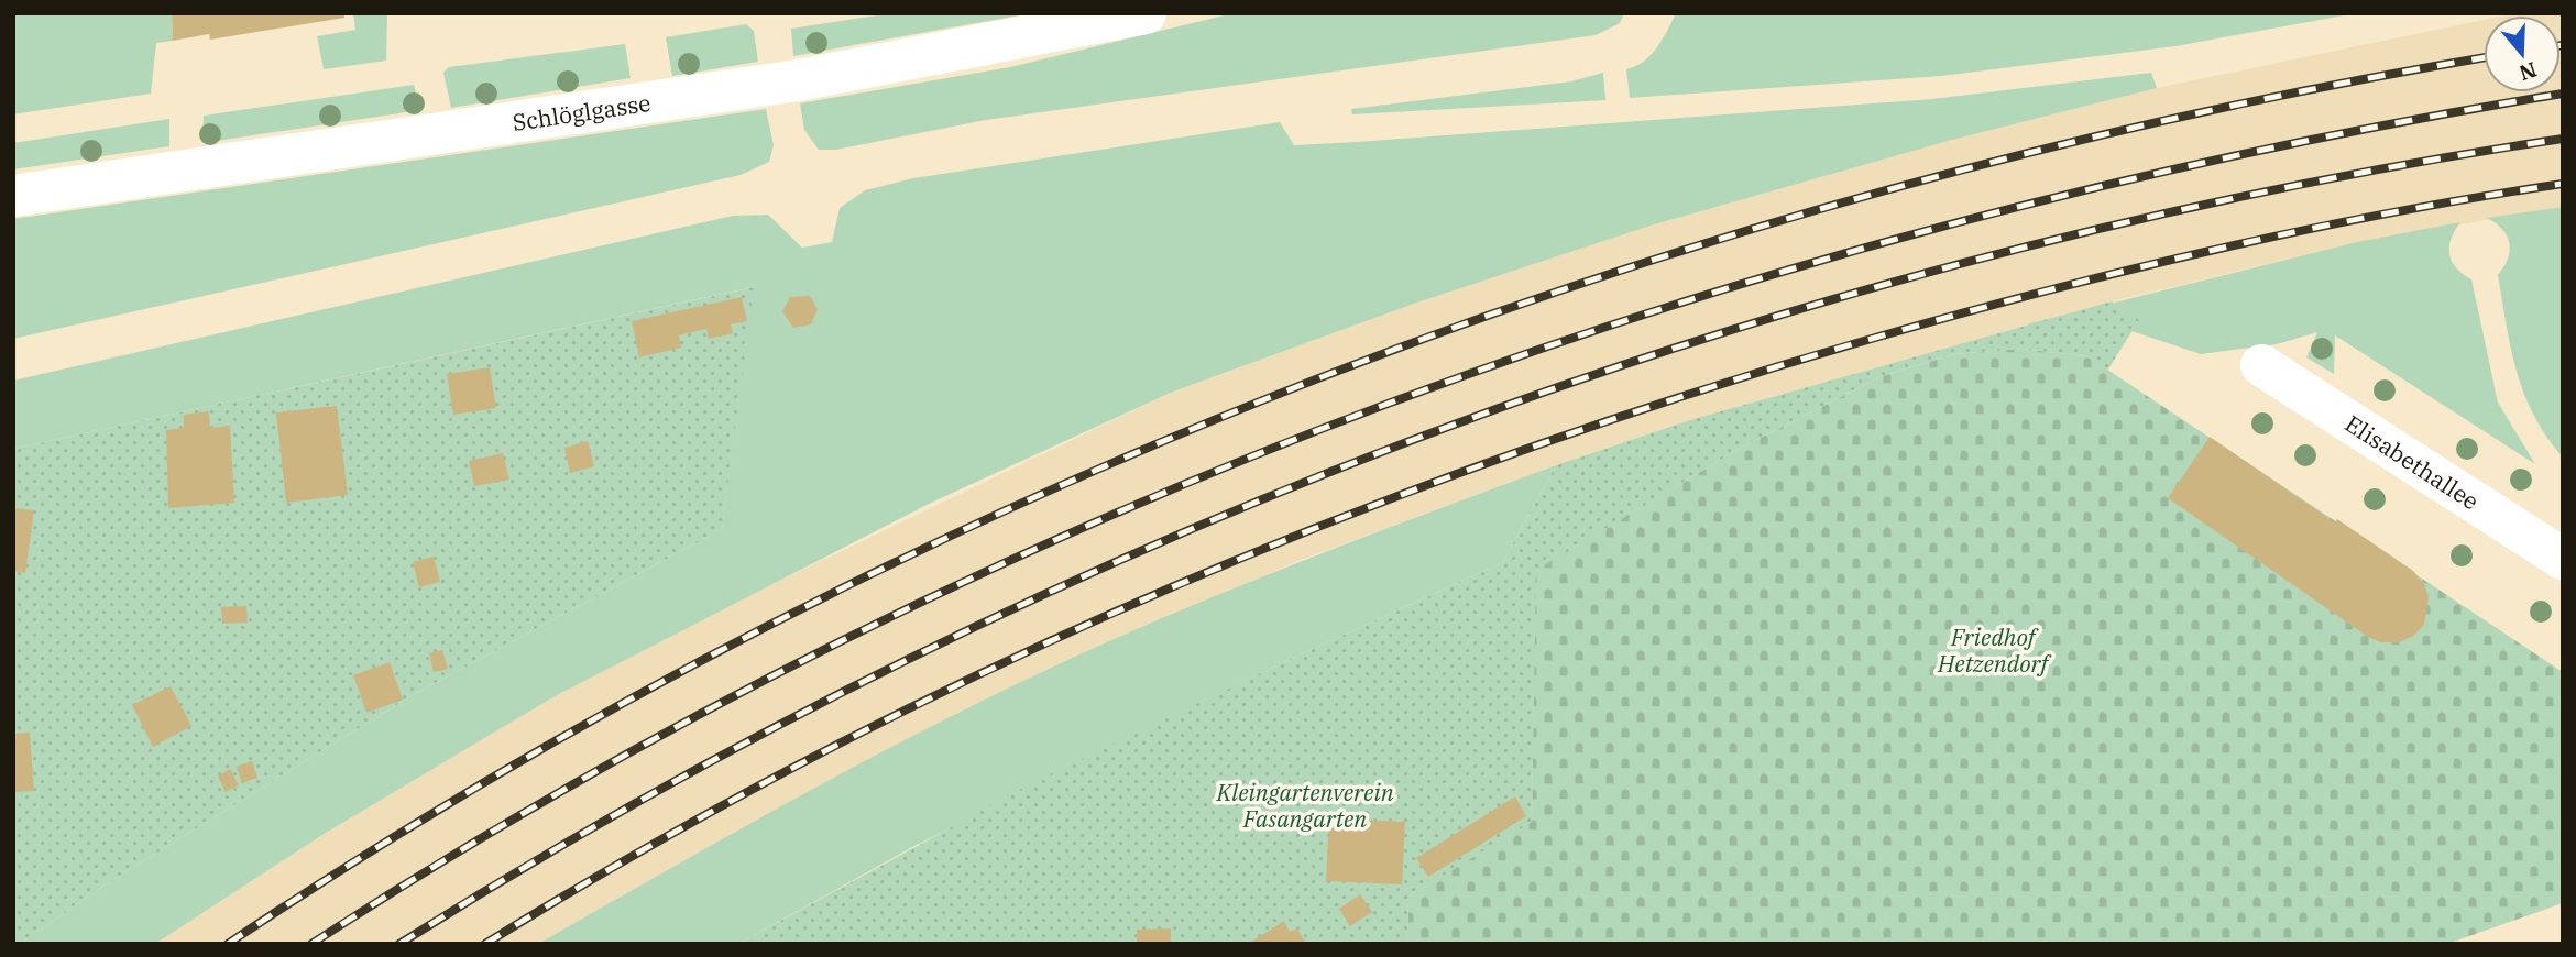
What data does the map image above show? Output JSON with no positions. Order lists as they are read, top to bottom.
{
  "streets": {
    "street": ["Schlöglgasse", "Elisabethallee"]
  },
  "parks": ["Friedhof Hetzendorf", "Kleingartenverein Fasangarten"],
  "north": "bottom"
}
